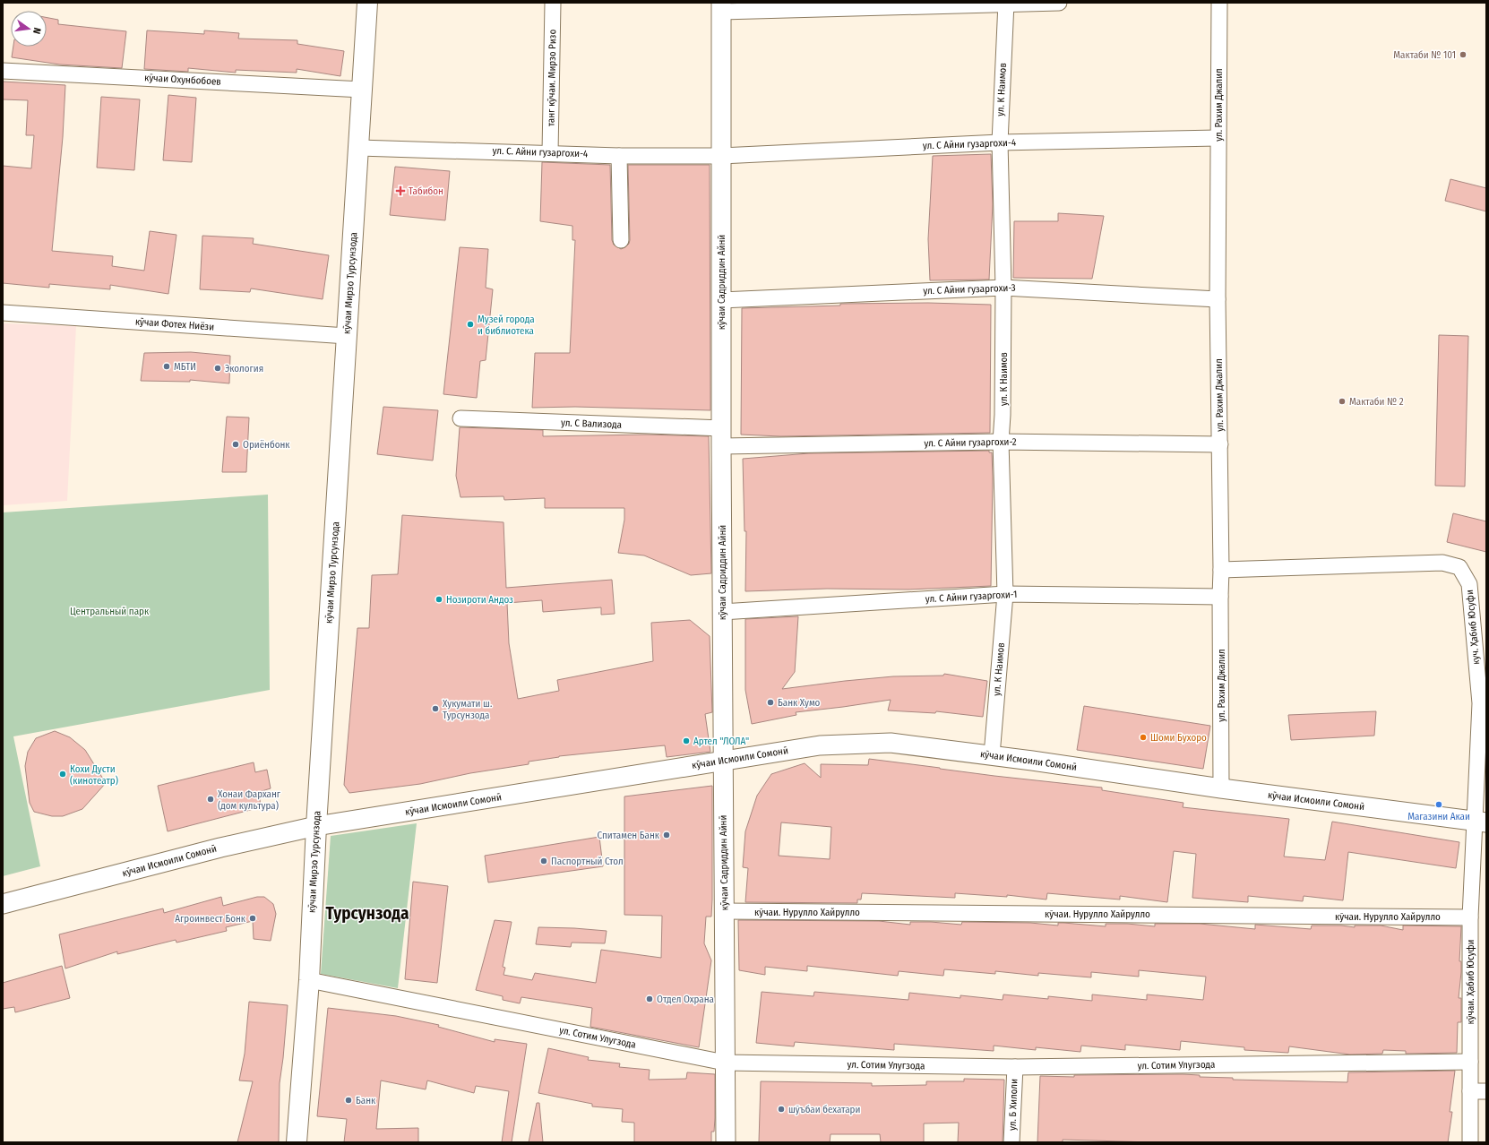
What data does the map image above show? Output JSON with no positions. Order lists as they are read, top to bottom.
{
  "streets": {
    "main road": ["кӯчаи Мирзо Турсунзода"],
    "street": [
      "танг кӯчаи. Мирзо Ризо",
      "кӯчаи Охунбобоев",
      "ул. К Наимов",
      "ул. Рахим Джалил",
      "ул. С Айни гузаргохи-4",
      "ул. С. Айни гузаргохи-4",
      "кӯчаи Садриддин Айнӣ",
      "ул. С Айни гузаргохи-3",
      "кӯчаи Фотех Ниёзи",
      "ул. С Вализода",
      "ул. С Айни гузаргохи-2",
      "ул. С Айни гузаргохи-1",
      "куч. Ҳабиб Юсуфи",
      "кӯчаи Исмоили Сомонӣ",
      "кӯчаи. Нурулло Хайрулло",
      "кӯчаи. Ҳабиб Юсуфи",
      "ул. Сотим Улугзода",
      "ул. Б Хилоли"
    ]
  },
  "crossings": [
    ["танг кӯчаи. Мирзо Ризо", "ул. С. Айни гузаргохи-4"],
    ["кӯчаи Охунбобоев", "кӯчаи Мирзо Турсунзода"],
    ["ул. К Наимов", "ул. С Айни гузаргохи-4"],
    ["ул. К Наимов", "ул. С Айни гузаргохи-3"],
    ["ул. К Наимов", "ул. С Айни гузаргохи-2"],
    ["ул. К Наимов", "ул. С Айни гузаргохи-1"],
    ["ул. К Наимов", "кӯчаи Исмоили Сомонӣ"],
    ["ул. Рахим Джалил", "ул. С Айни гузаргохи-4"],
    ["ул. Рахим Джалил", "ул. С Айни гузаргохи-3"],
    ["ул. Рахим Джалил", "ул. С Айни гузаргохи-2"],
    ["ул. Рахим Джалил", "ул. С Айни гузаргохи-1"],
    ["ул. Рахим Джалил", "куч. Ҳабиб Юсуфи"],
    ["ул. Рахим Джалил", "кӯчаи Исмоили Сомонӣ"],
    ["ул. С Айни гузаргохи-4", "ул. С. Айни гузаргохи-4"],
    ["ул. С Айни гузаргохи-4", "кӯчаи Садриддин Айнӣ"],
    ["ул. С. Айни гузаргохи-4", "кӯчаи Садриддин Айнӣ"],
    ["ул. С. Айни гузаргохи-4", "кӯчаи Мирзо Турсунзода"],
    ["кӯчаи Садриддин Айнӣ", "ул. С Айни гузаргохи-3"],
    ["кӯчаи Садриддин Айнӣ", "ул. С Вализода"],
    ["кӯчаи Садриддин Айнӣ", "ул. С Айни гузаргохи-2"],
    ["кӯчаи Садриддин Айнӣ", "ул. С Айни гузаргохи-1"],
    ["кӯчаи Садриддин Айнӣ", "кӯчаи Исмоили Сомонӣ"],
    ["кӯчаи Садриддин Айнӣ", "кӯчаи. Нурулло Хайрулло"],
    ["кӯчаи Садриддин Айнӣ", "ул. Сотим Улугзода"],
    ["кӯчаи Мирзо Турсунзода", "кӯчаи Фотех Ниёзи"],
    ["кӯчаи Мирзо Турсунзода", "кӯчаи Исмоили Сомонӣ"],
    ["кӯчаи Мирзо Турсунзода", "ул. Сотим Улугзода"],
    ["ул. С Вализода", "ул. С Айни гузаргохи-2"],
    ["куч. Ҳабиб Юсуфи", "кӯчаи Исмоили Сомонӣ"],
    ["куч. Ҳабиб Юсуфи", "кӯчаи. Ҳабиб Юсуфи"],
    ["кӯчаи Исмоили Сомонӣ", "кӯчаи. Ҳабиб Юсуфи"],
    ["кӯчаи. Нурулло Хайрулло", "кӯчаи. Ҳабиб Юсуфи"],
    ["кӯчаи. Ҳабиб Юсуфи", "ул. Сотим Улугзода"],
    ["ул. Сотим Улугзода", "ул. Б Хилоли"]
  ],
  "districts": ["Турсунзода"],
  "parks": ["Центральный парк"],
  "places": {
    "other": [
      "Мактаби № 101",
      "Музей города и библиотека",
      "МБТИ",
      "Экология",
      "Мактаби № 2",
      "Ориёнбонк",
      "Нозироти Андоз",
      "Банк Хумо",
      "Хукумати ш. Турсунзода",
      "Шоми Бухоро",
      "Артел \"ЛОЛА\"",
      "Кохи Дусти (кинотеатр)",
      "Хонаи Фарханг (дом культура)",
      "Магазини Акаи",
      "Спитамен Банк",
      "Паспортный Стол",
      "Агроинвест Бонк",
      "Отдел Охрана",
      "Банк",
      "шӯъбаи бехатари"
    ],
    "health": ["Табибон"]
  },
  "north": "right"
}
